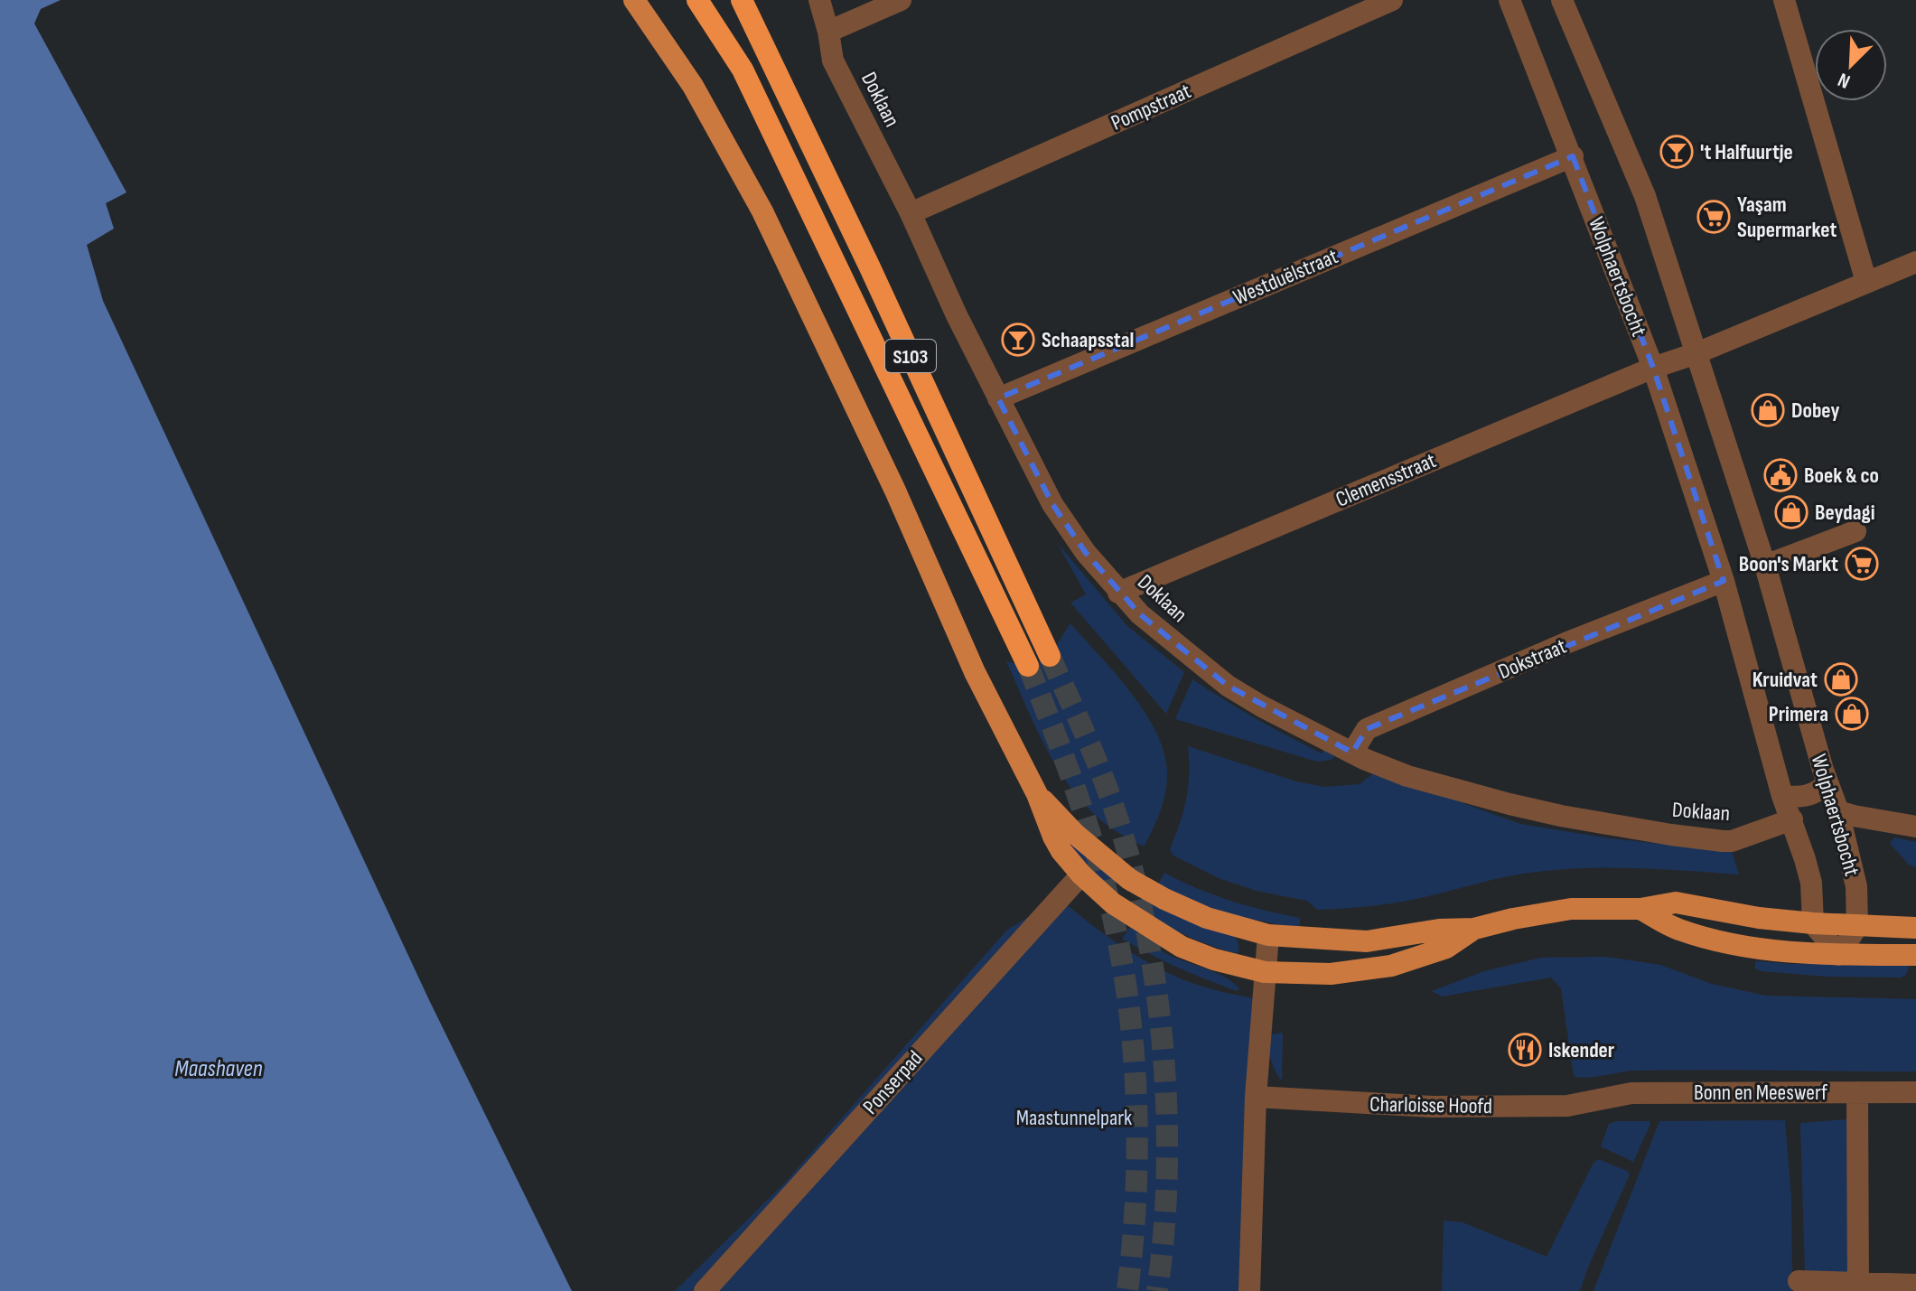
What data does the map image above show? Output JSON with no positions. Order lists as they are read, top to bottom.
{
  "streets": {
    "highway": ["S103"],
    "street": [
      "Doklaan",
      "Pompstraat",
      "Westduëlstraat",
      "Wolphaertsbocht",
      "Clemensstraat",
      "Dokstraat",
      "Ponserpad",
      "Bonn en Meeswerf",
      "Charloisse Hoofd"
    ]
  },
  "crossings": [
    ["Doklaan", "Pompstraat"],
    ["Doklaan", "Westduëlstraat"],
    ["Doklaan", "Wolphaertsbocht"],
    ["Doklaan", "Clemensstraat"],
    ["Doklaan", "Dokstraat"],
    ["Westduëlstraat", "Wolphaertsbocht"],
    ["Wolphaertsbocht", "Clemensstraat"],
    ["Wolphaertsbocht", "Dokstraat"],
    ["Bonn en Meeswerf", "Charloisse Hoofd"]
  ],
  "water": ["Maashaven"],
  "parks": ["Maastunnelpark"],
  "places": {
    "bar": ["'t Halfuurtje", "Schaapsstal"],
    "supermarket": ["Yaşam Supermarket", "Boon's Markt"],
    "shop": [
      "Dobey",
      "Beydagi",
      "Kruidvat",
      "Primera"
    ],
    "public building": ["Boek & co"],
    "restaurant": ["Iskender"]
  },
  "north": "bottom left"
}
